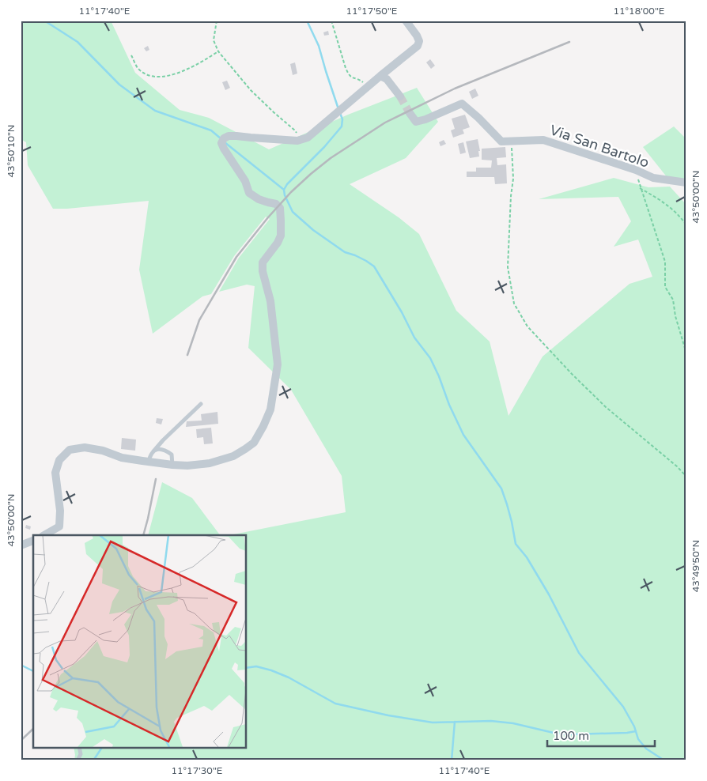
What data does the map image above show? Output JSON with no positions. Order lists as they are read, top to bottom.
{
  "streets": {
    "street": ["Via San Bartolo"]
  },
  "scale_bar": "100 m",
  "coordinates": [
    "11°17'40\"E",
    "11°17'50\"E",
    "11°18'00\"E",
    "43°50'10\"N",
    "43°50'00\"N",
    "43°49'50\"N",
    "11°17'30\"E"
  ]
}
